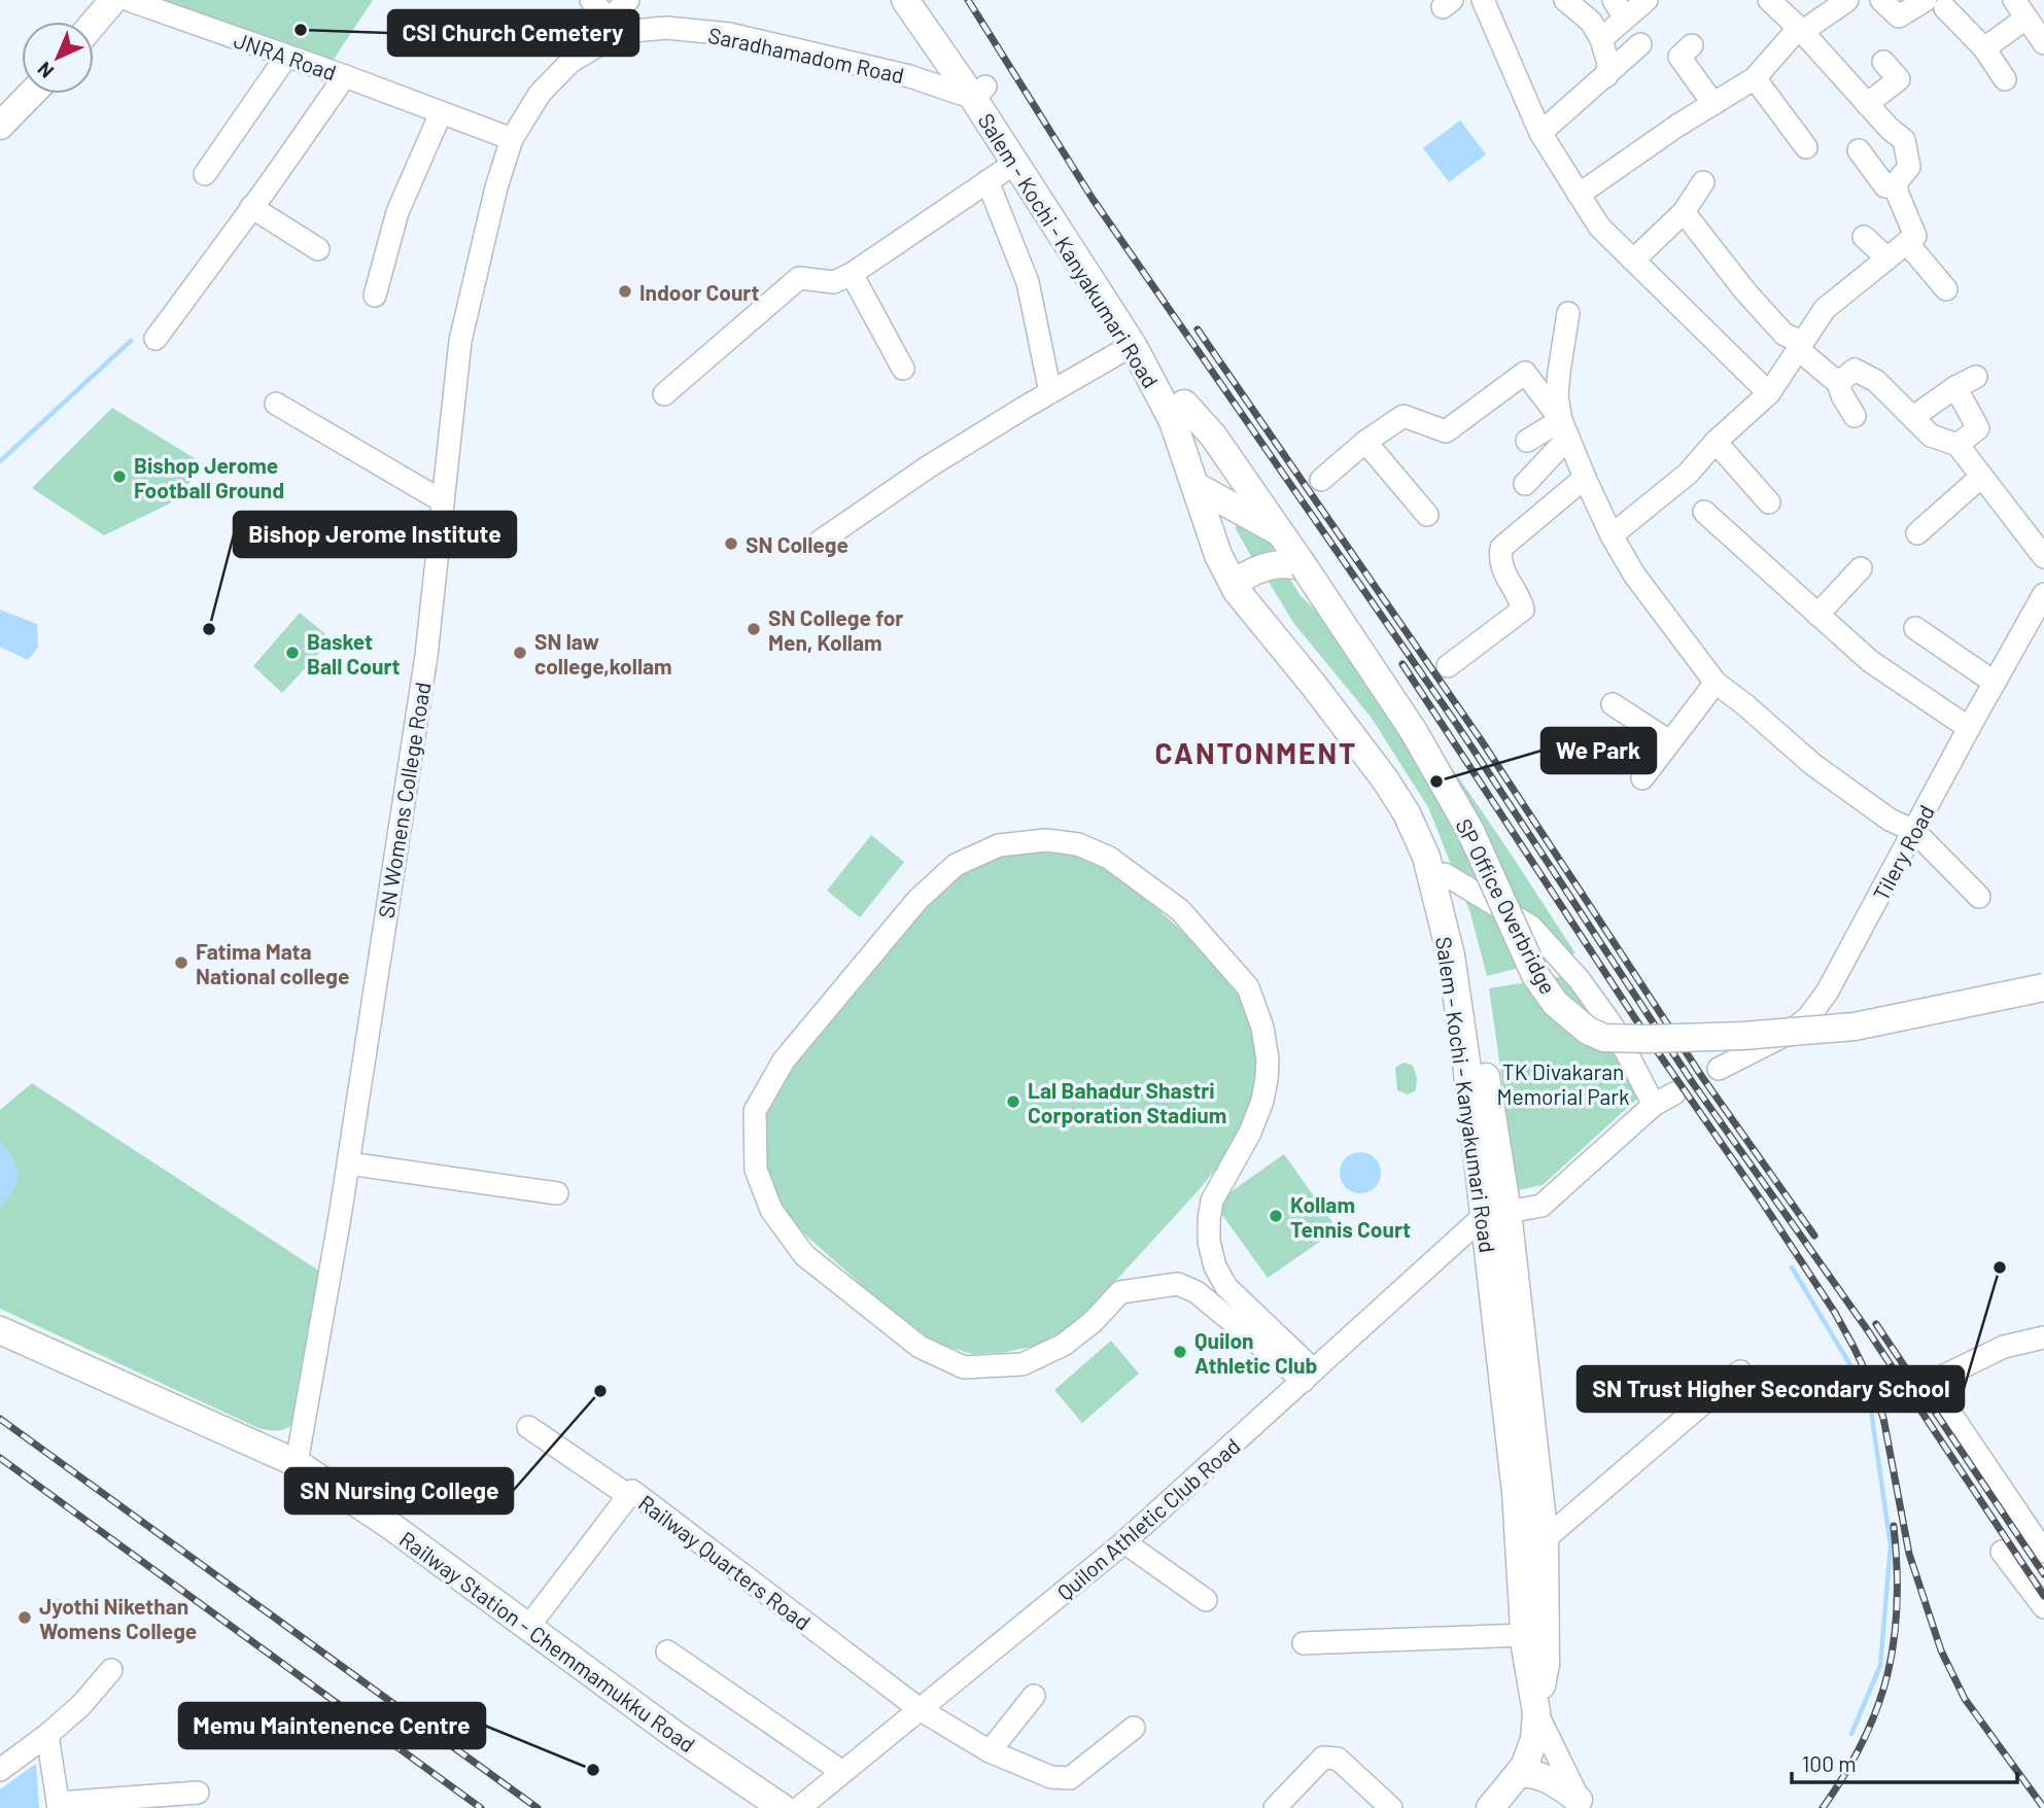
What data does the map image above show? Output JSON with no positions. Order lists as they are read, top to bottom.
{
  "streets": {
    "main road": ["Salem - Kochi - Kanyakumari Road", "SP Office Overbridge", "Railway Station - Chemmamukku Road"],
    "street": [
      "Saradhamadom Road",
      "JNRA Road",
      "SN Womens College Road",
      "Tilery Road",
      "Quilon Athletic Club Road",
      "Railway Quarters Road"
    ]
  },
  "crossings": [
    ["Saradhamadom Road", "JNRA Road"],
    ["Saradhamadom Road", "Salem - Kochi - Kanyakumari Road"],
    ["Saradhamadom Road", "SN Womens College Road"],
    ["JNRA Road", "SN Womens College Road"],
    ["Salem - Kochi - Kanyakumari Road", "Quilon Athletic Club Road"],
    ["SN Womens College Road", "Railway Station - Chemmamukku Road"],
    ["Quilon Athletic Club Road", "Railway Quarters Road"],
    ["Railway Quarters Road", "Railway Station - Chemmamukku Road"]
  ],
  "districts": ["CANTONMENT"],
  "parks": ["TK Divakaran Memorial Park"],
  "places": [
    "CSI Church Cemetery",
    "Indoor Court",
    "Bishop Jerome Football Ground",
    "SN College",
    "Bishop Jerome Institute",
    "SN College for Men, Kollam",
    "Basket Ball Court",
    "SN law college,kollam",
    "We Park",
    "Fatima Mata National college",
    "Lal Bahadur Shastri Corporation Stadium",
    "Kollam Tennis Court",
    "SN Trust Higher Secondary School",
    "Quilon Athletic Club",
    "SN Nursing College",
    "Jyothi Nikethan Womens College",
    "Memu Maintenence Centre"
  ],
  "scale_bar": "100 m",
  "north": "bottom left"
}
